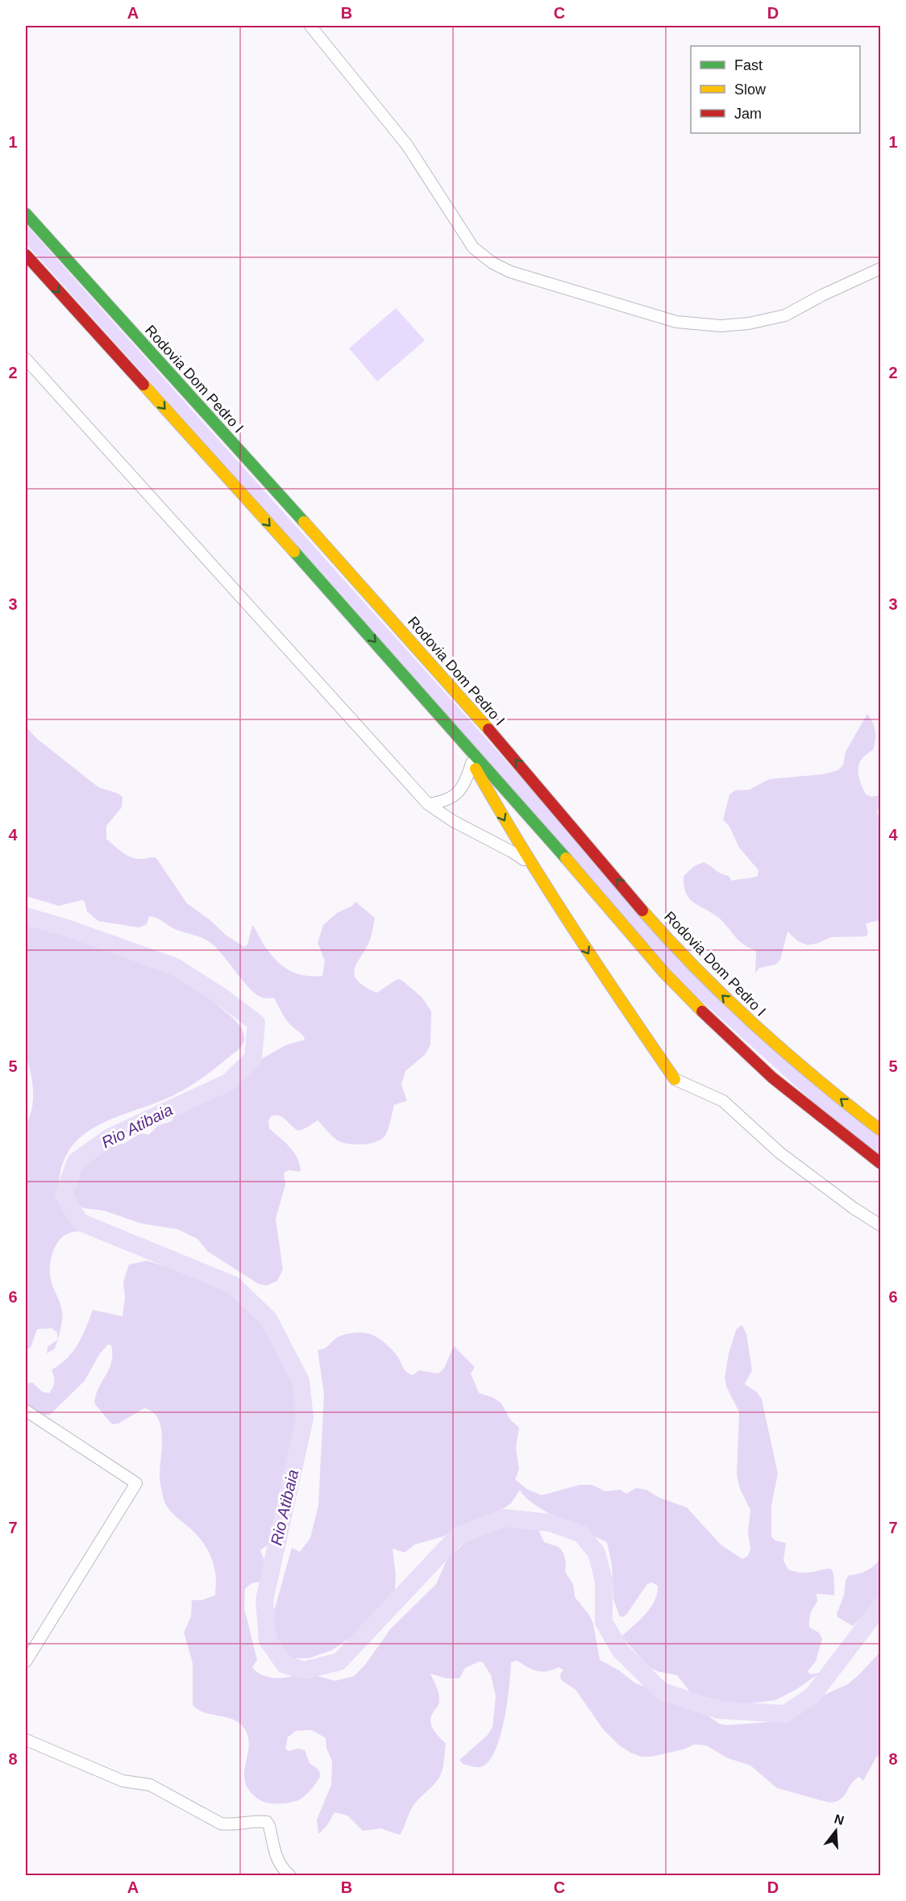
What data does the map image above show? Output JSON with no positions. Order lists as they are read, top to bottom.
{
  "streets": {
    "highway": ["Rodovia Dom Pedro I"]
  },
  "water": ["Rio Atibaia"],
  "legend": ["Fast", "Slow", "Jam"],
  "north": "top",
  "grid": {
    "columns": [
      "A",
      "B",
      "C",
      "D"
    ],
    "rows": [
      "1",
      "2",
      "3",
      "4",
      "5",
      "6",
      "7",
      "8"
    ]
  }
}
